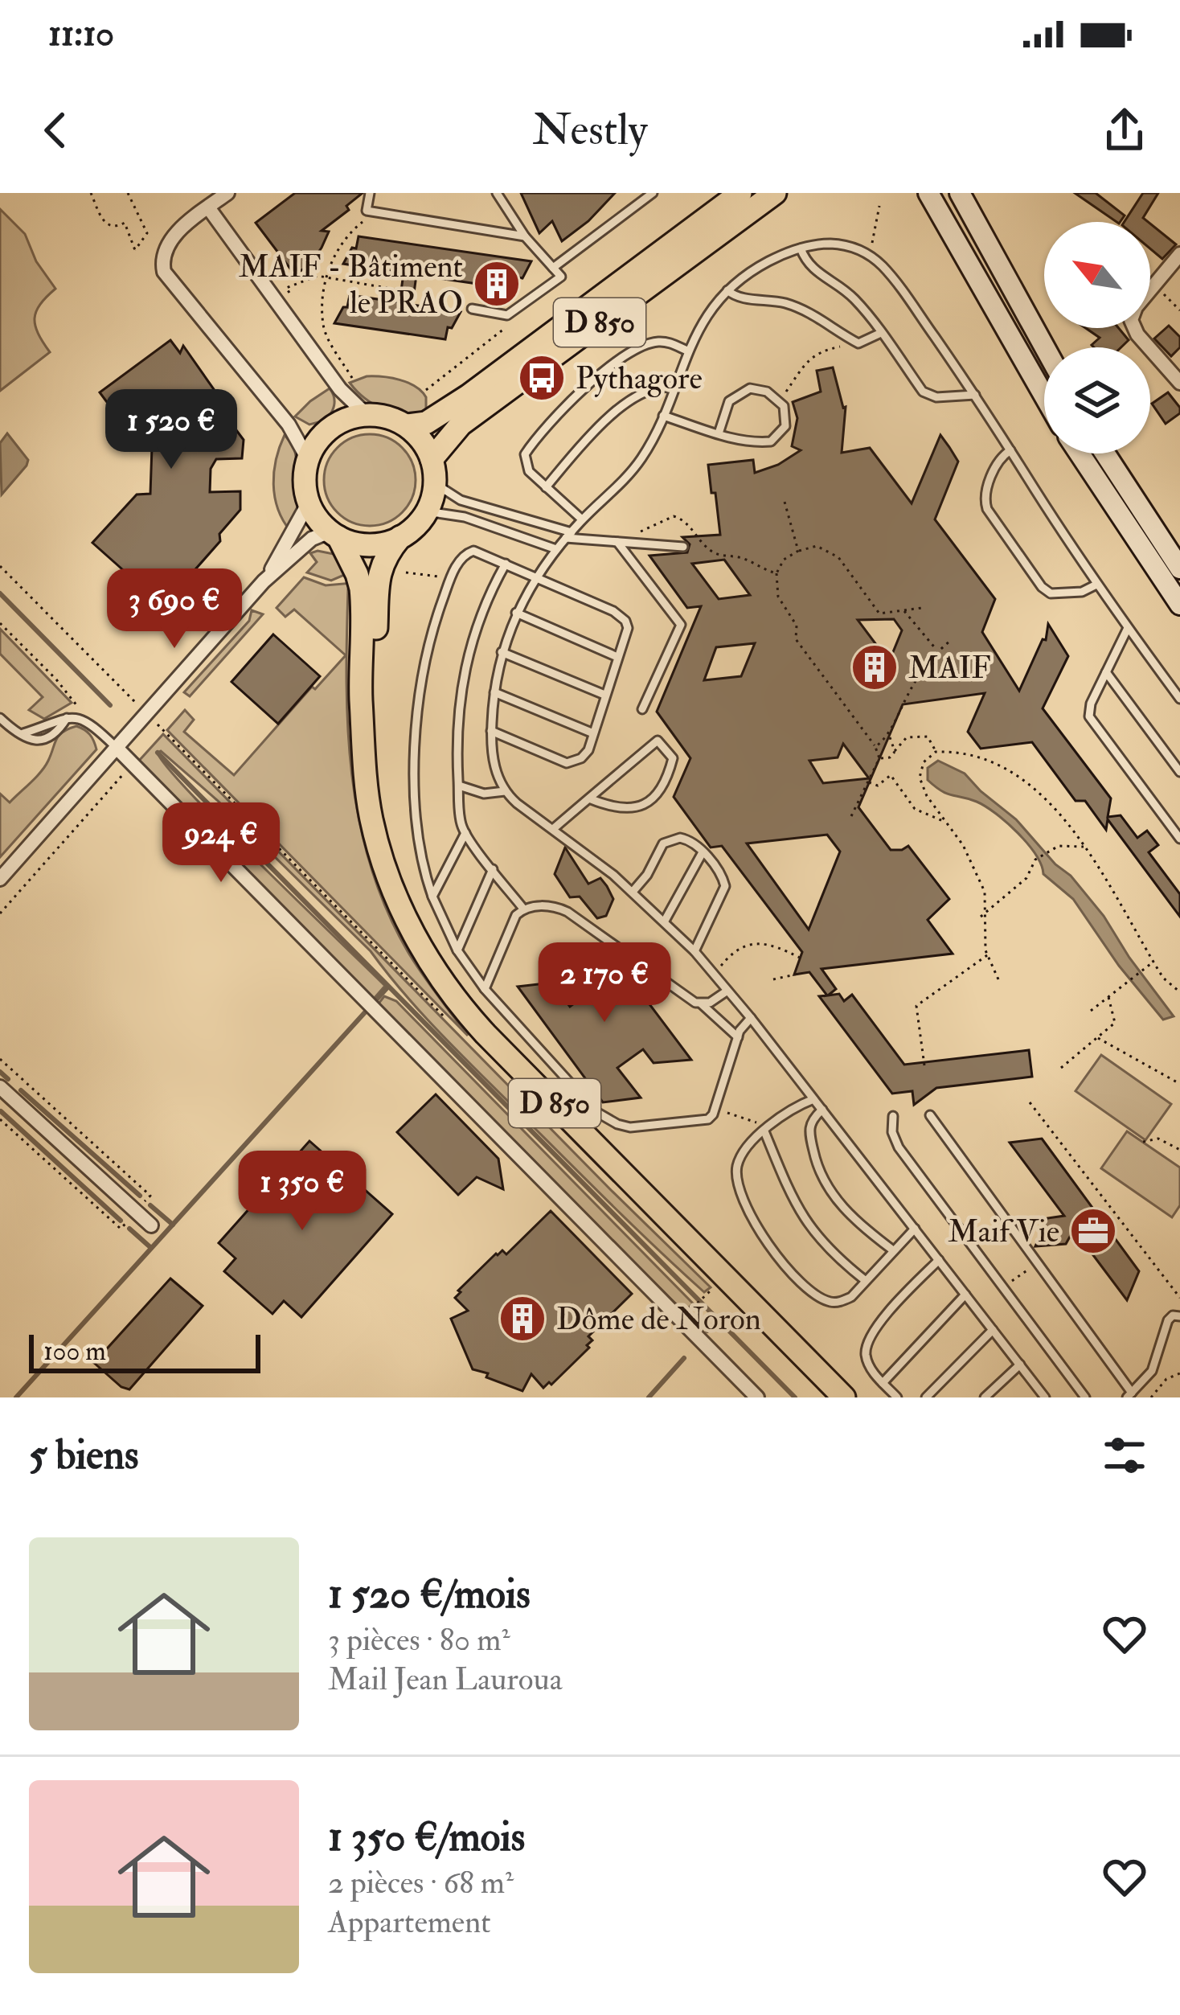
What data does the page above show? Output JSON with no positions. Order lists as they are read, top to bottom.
{
  "streets": {
    "main road": ["D 850"]
  },
  "places": {
    "building": ["MAIF - Bâtiment le PRAO", "MAIF", "Dôme de Noron"],
    "bus stop": ["Pythagore"],
    "office": ["Maif Vie"]
  },
  "scale_bar": "100 m",
  "north": "top left",
  "page": {
    "status": "11:10",
    "header": "Nestly",
    "price": [
      "1 520 €",
      "3 690 €",
      "924 €",
      "2 170 €",
      "1 350 €"
    ],
    "scale": "100 m",
    "heading": "5 biens",
    "list": [
      {
        "name": "1 520 €/mois",
        "note": "3 pièces · 80 m² · Mail Jean Lauroua"
      },
      {
        "name": "1 350 €/mois",
        "note": "2 pièces · 68 m² · Appartement"
      }
    ]
  }
}
